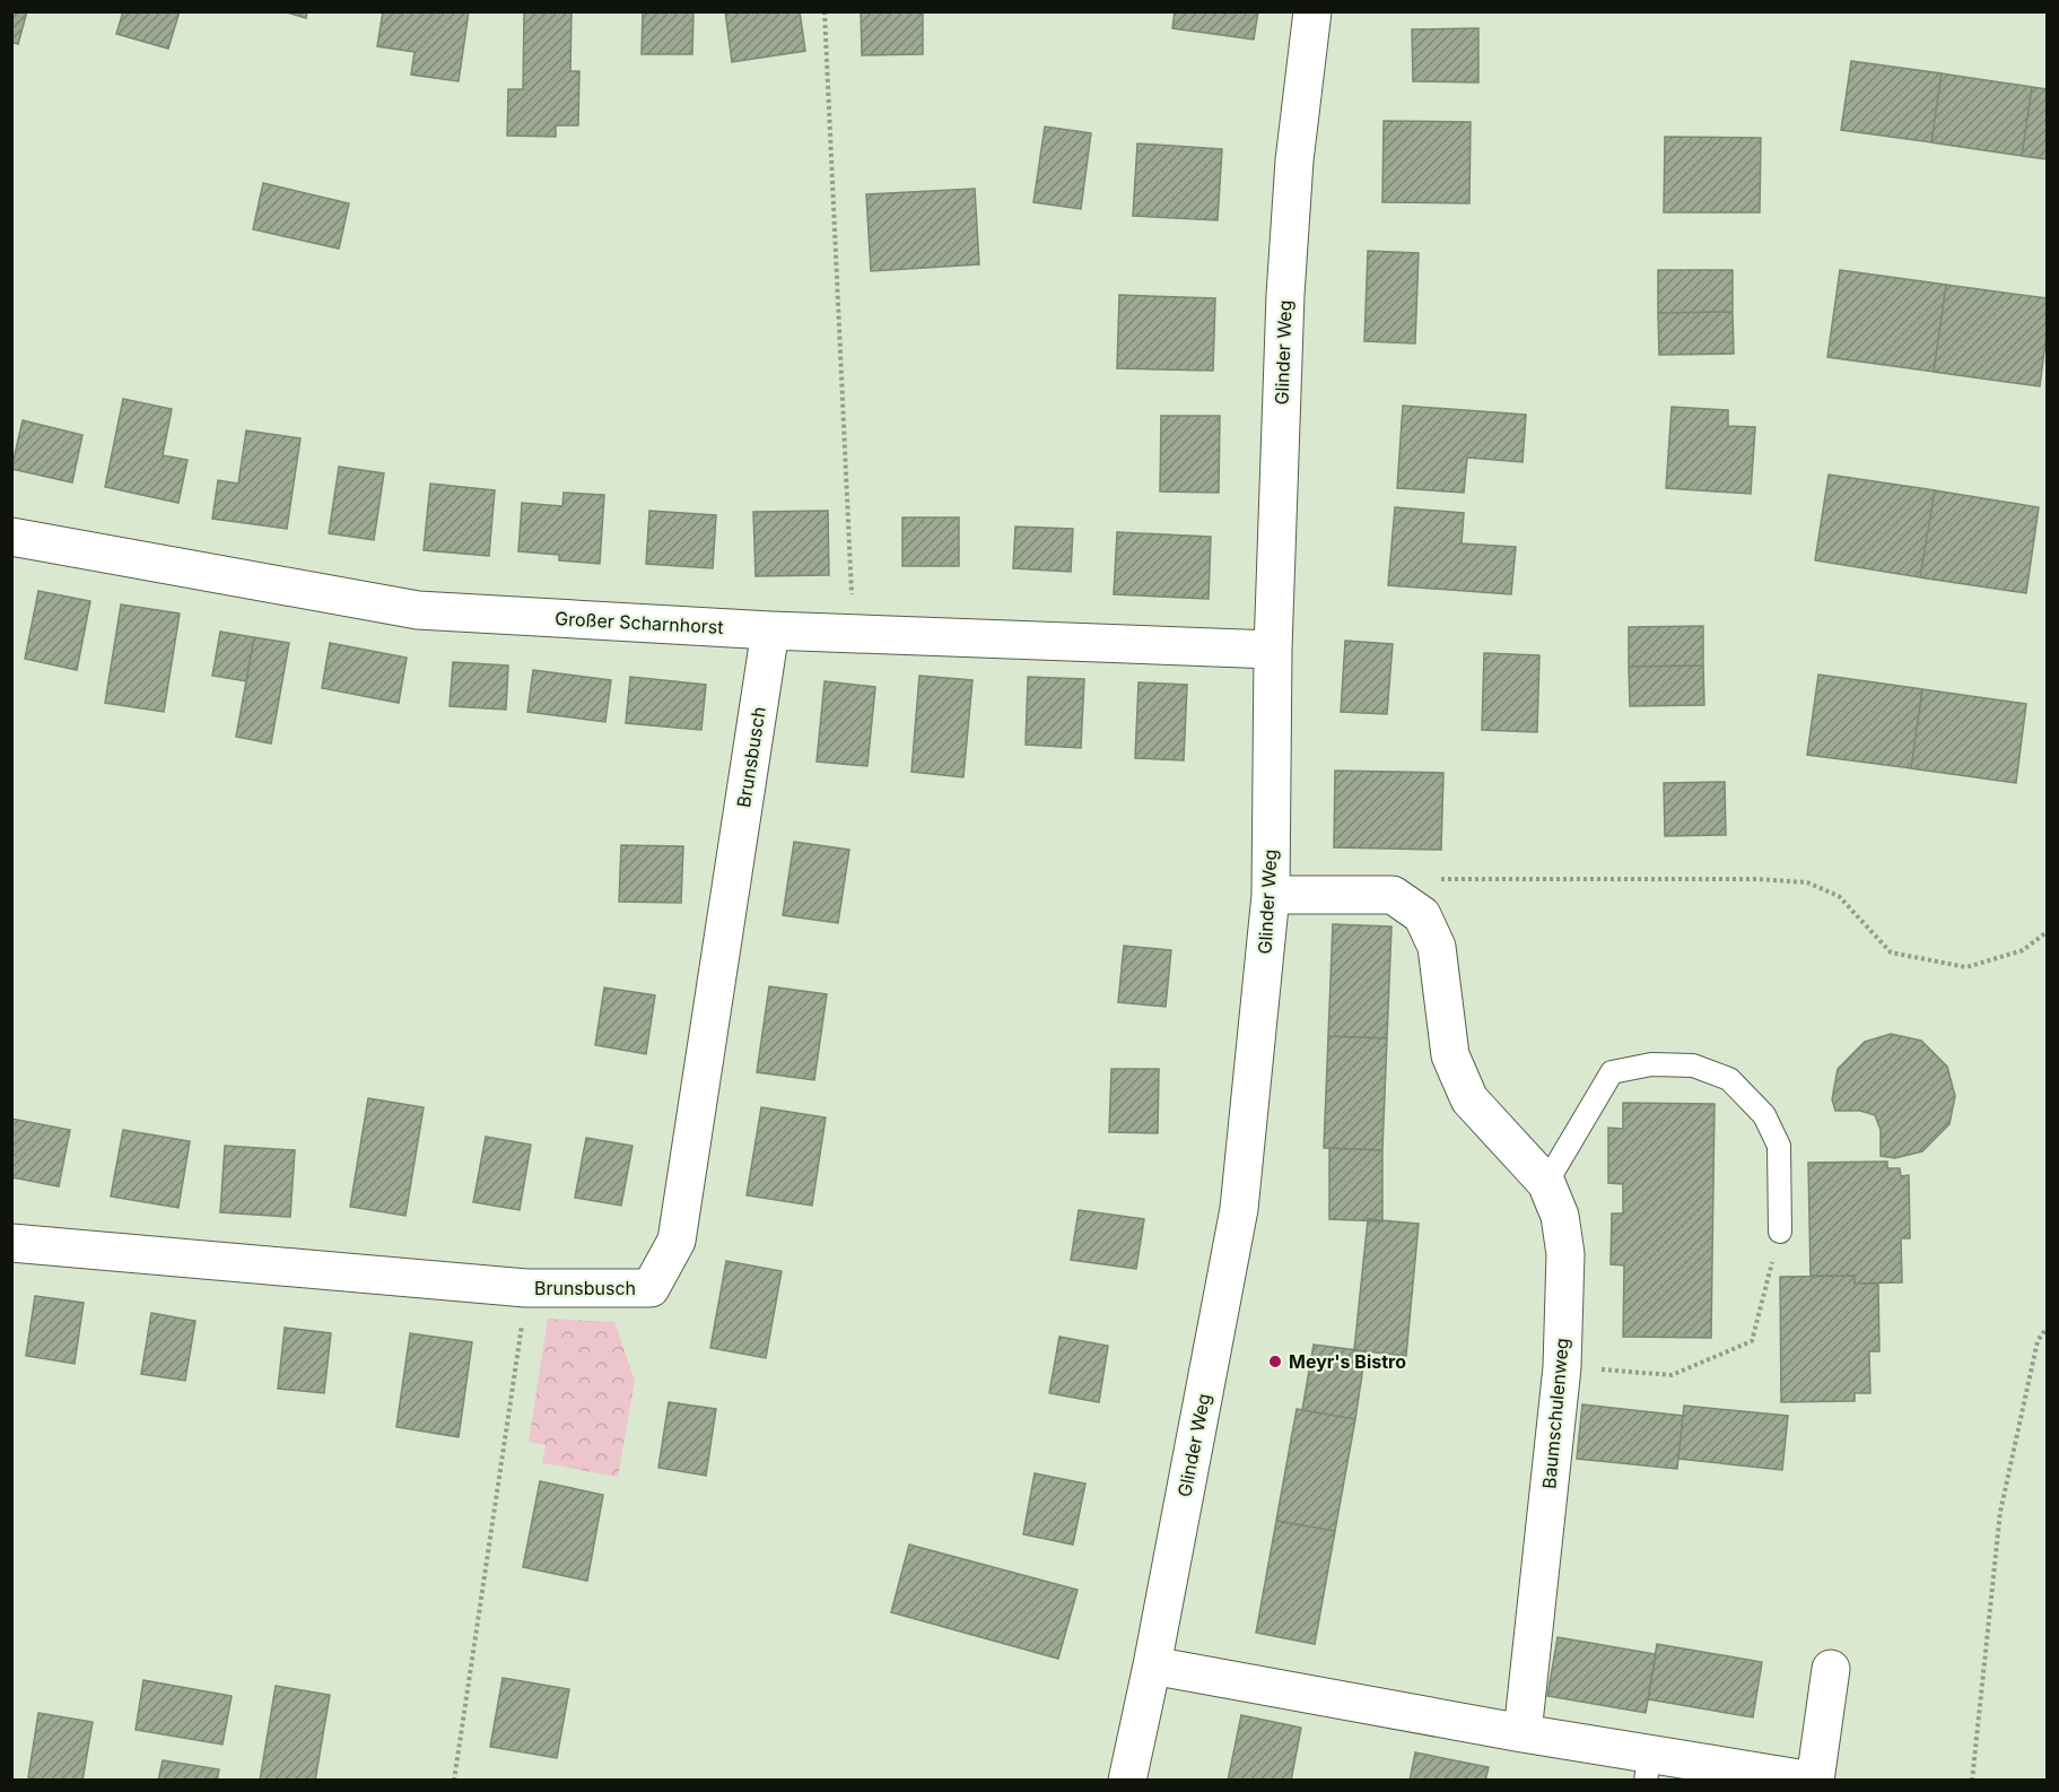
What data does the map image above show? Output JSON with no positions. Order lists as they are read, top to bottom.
{
  "streets": {
    "street": [
      "Glinder Weg",
      "Großer Scharnhorst",
      "Brunsbusch",
      "Baumschulenweg"
    ]
  },
  "crossings": [
    ["Glinder Weg", "Großer Scharnhorst"],
    ["Großer Scharnhorst", "Brunsbusch"]
  ],
  "places": ["Meyr's Bistro"]
}
